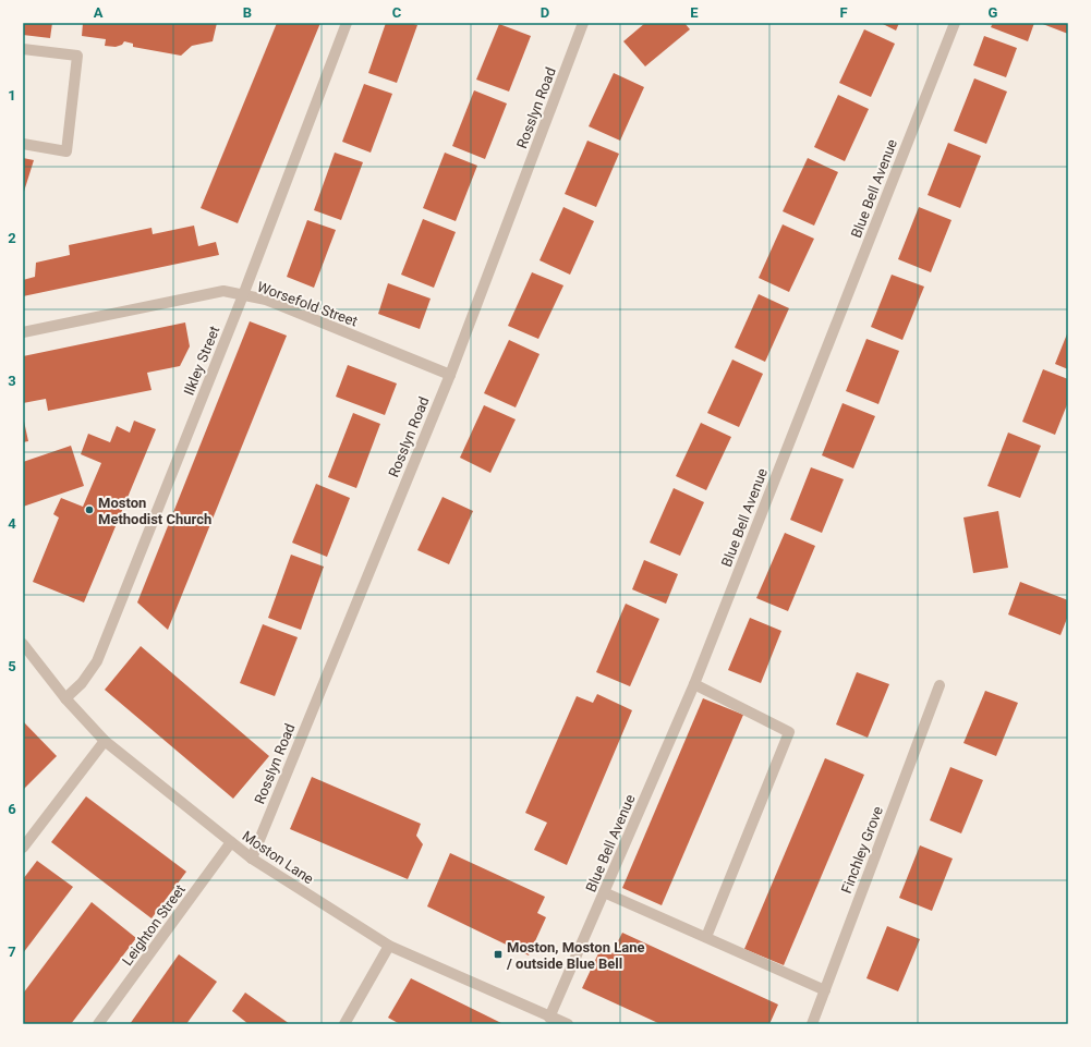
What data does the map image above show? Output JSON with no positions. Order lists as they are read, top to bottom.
{
  "streets": {
    "street": [
      "Rosslyn Road",
      "Blue Bell Avenue",
      "Worsefold Street",
      "Ilkley Street",
      "Finchley Grove",
      "Moston Lane",
      "Leighton Street"
    ]
  },
  "crossings": [
    ["Rosslyn Road", "Worsefold Street"],
    ["Rosslyn Road", "Moston Lane"],
    ["Blue Bell Avenue", "Moston Lane"],
    ["Worsefold Street", "Ilkley Street"],
    ["Ilkley Street", "Moston Lane"],
    ["Moston Lane", "Leighton Street"]
  ],
  "places": {
    "other": ["Moston Methodist Church"],
    "transit": ["Moston, Moston Lane / outside Blue Bell"]
  },
  "grid": {
    "columns": [
      "A",
      "B",
      "C",
      "D",
      "E",
      "F",
      "G"
    ],
    "rows": [
      "1",
      "2",
      "3",
      "4",
      "5",
      "6",
      "7"
    ]
  }
}
